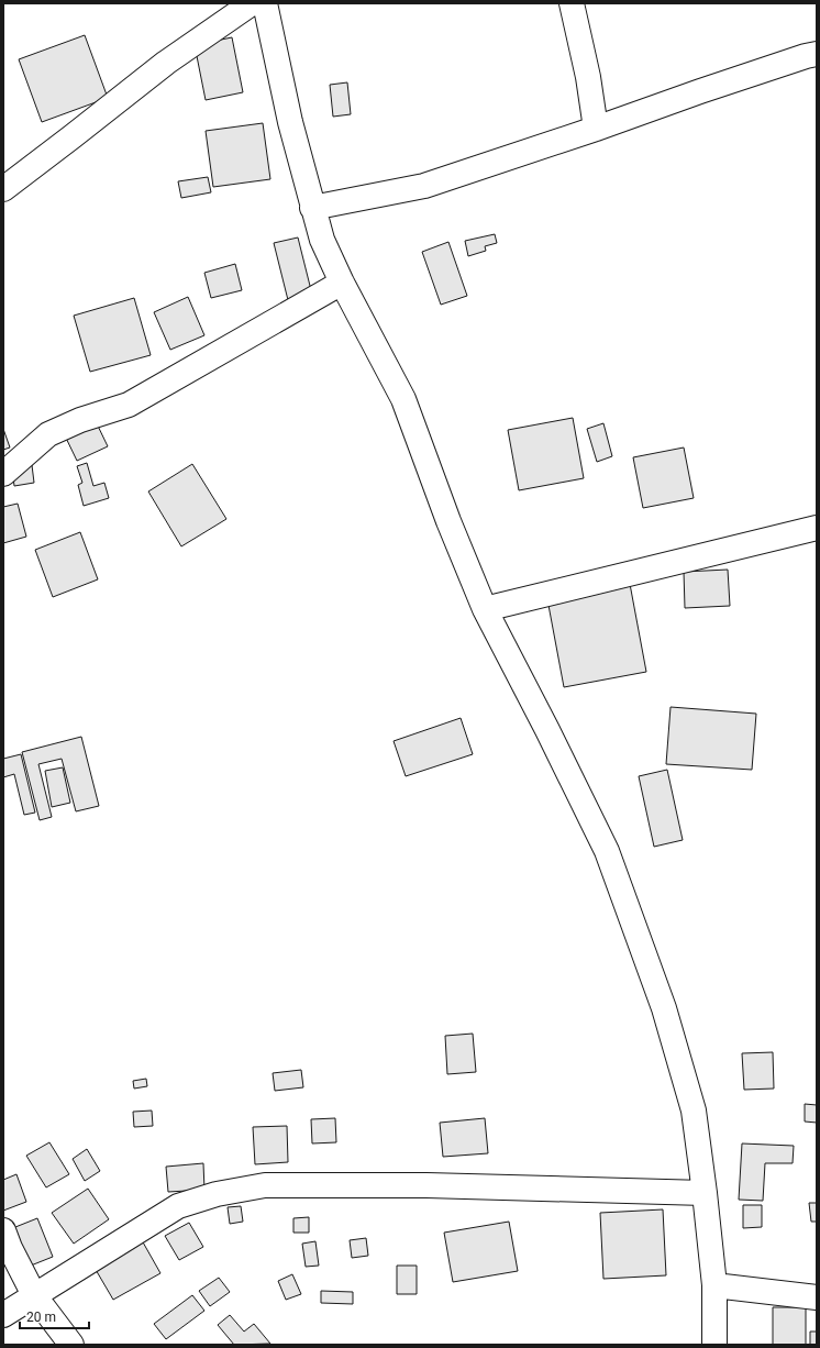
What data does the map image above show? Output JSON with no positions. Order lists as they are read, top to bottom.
{
  "scale_bar": "20 m"
}
